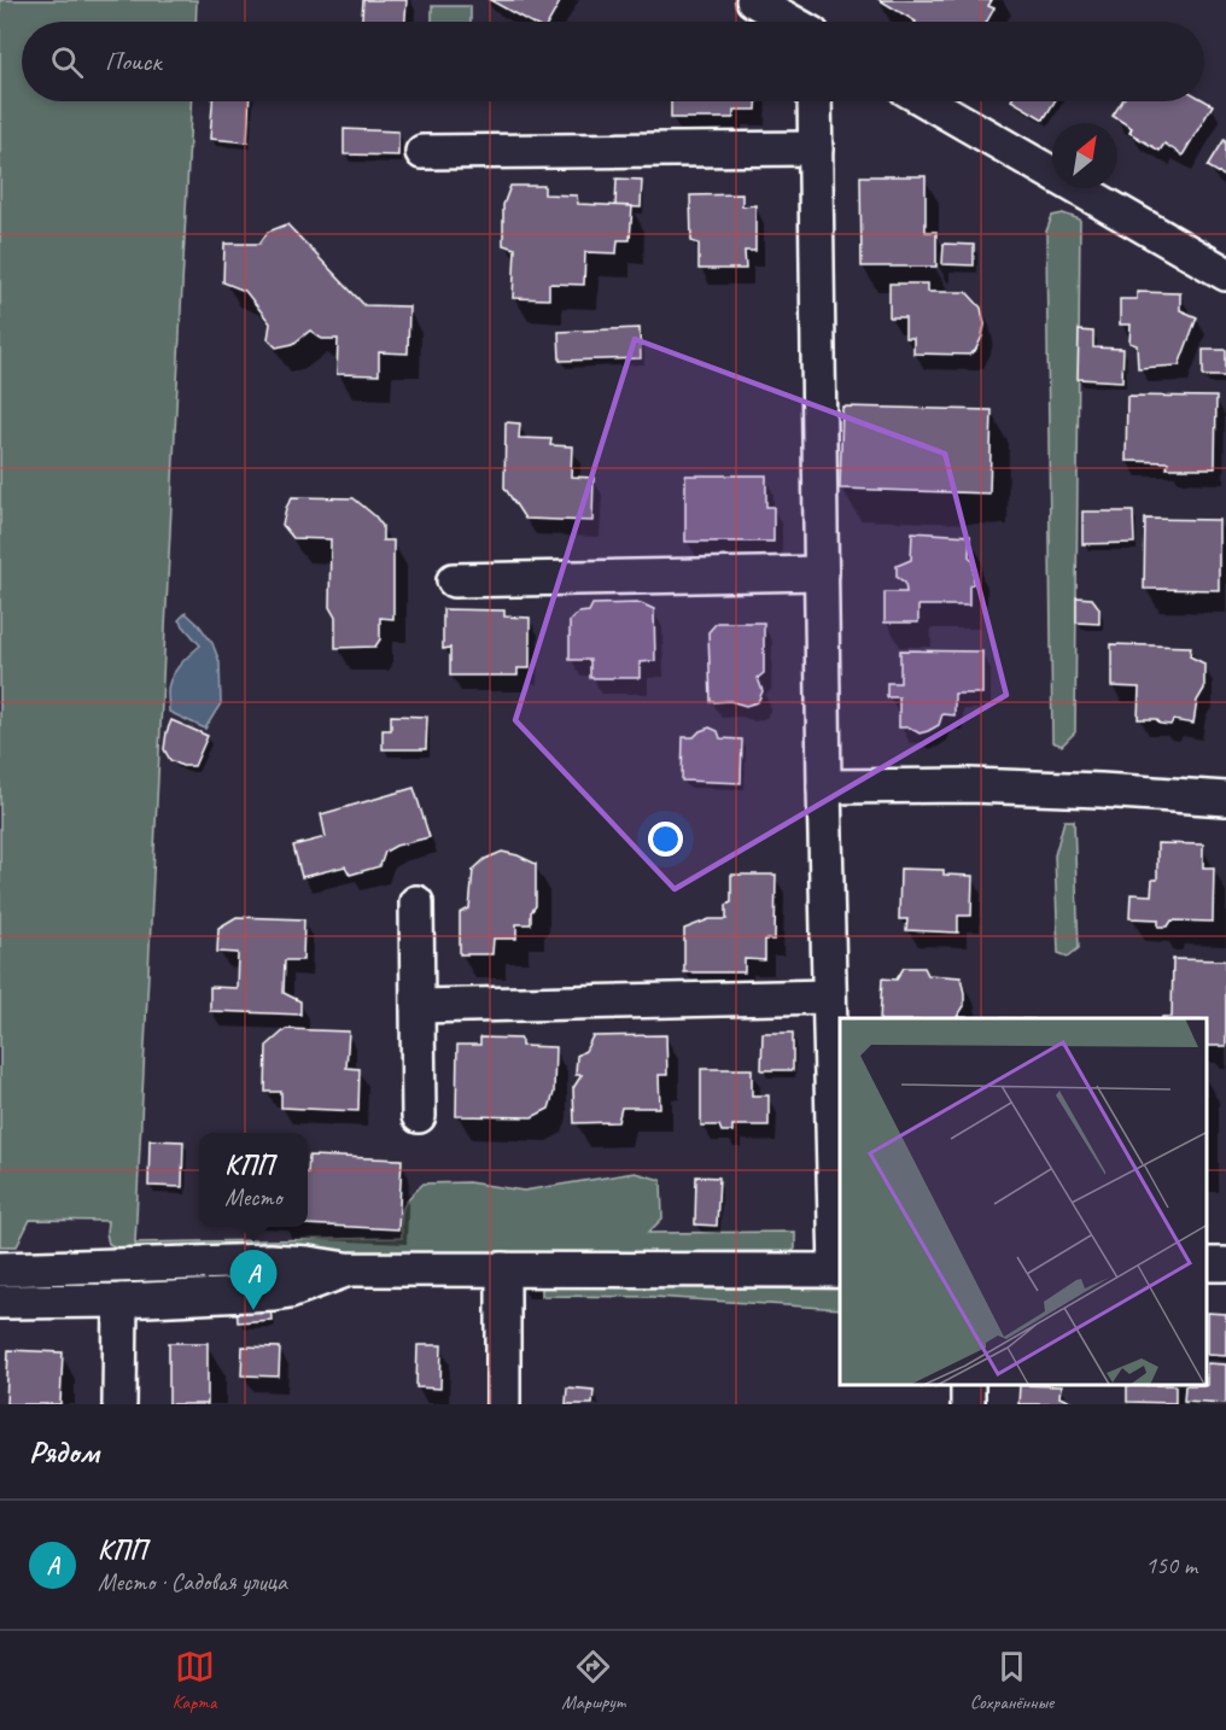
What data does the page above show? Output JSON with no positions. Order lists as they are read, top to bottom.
{
  "north": "top right",
  "page": {
    "search": "Поиск",
    "popup": ["КПП", "Место"],
    "pins": "A",
    "heading": "Рядом",
    "list": [
      {
        "mark": "A",
        "name": "КПП",
        "note": "Место · Садовая улица",
        "value": "150 m"
      }
    ],
    "nav": ["Карта", "Маршрут", "Сохранённые"]
  }
}
